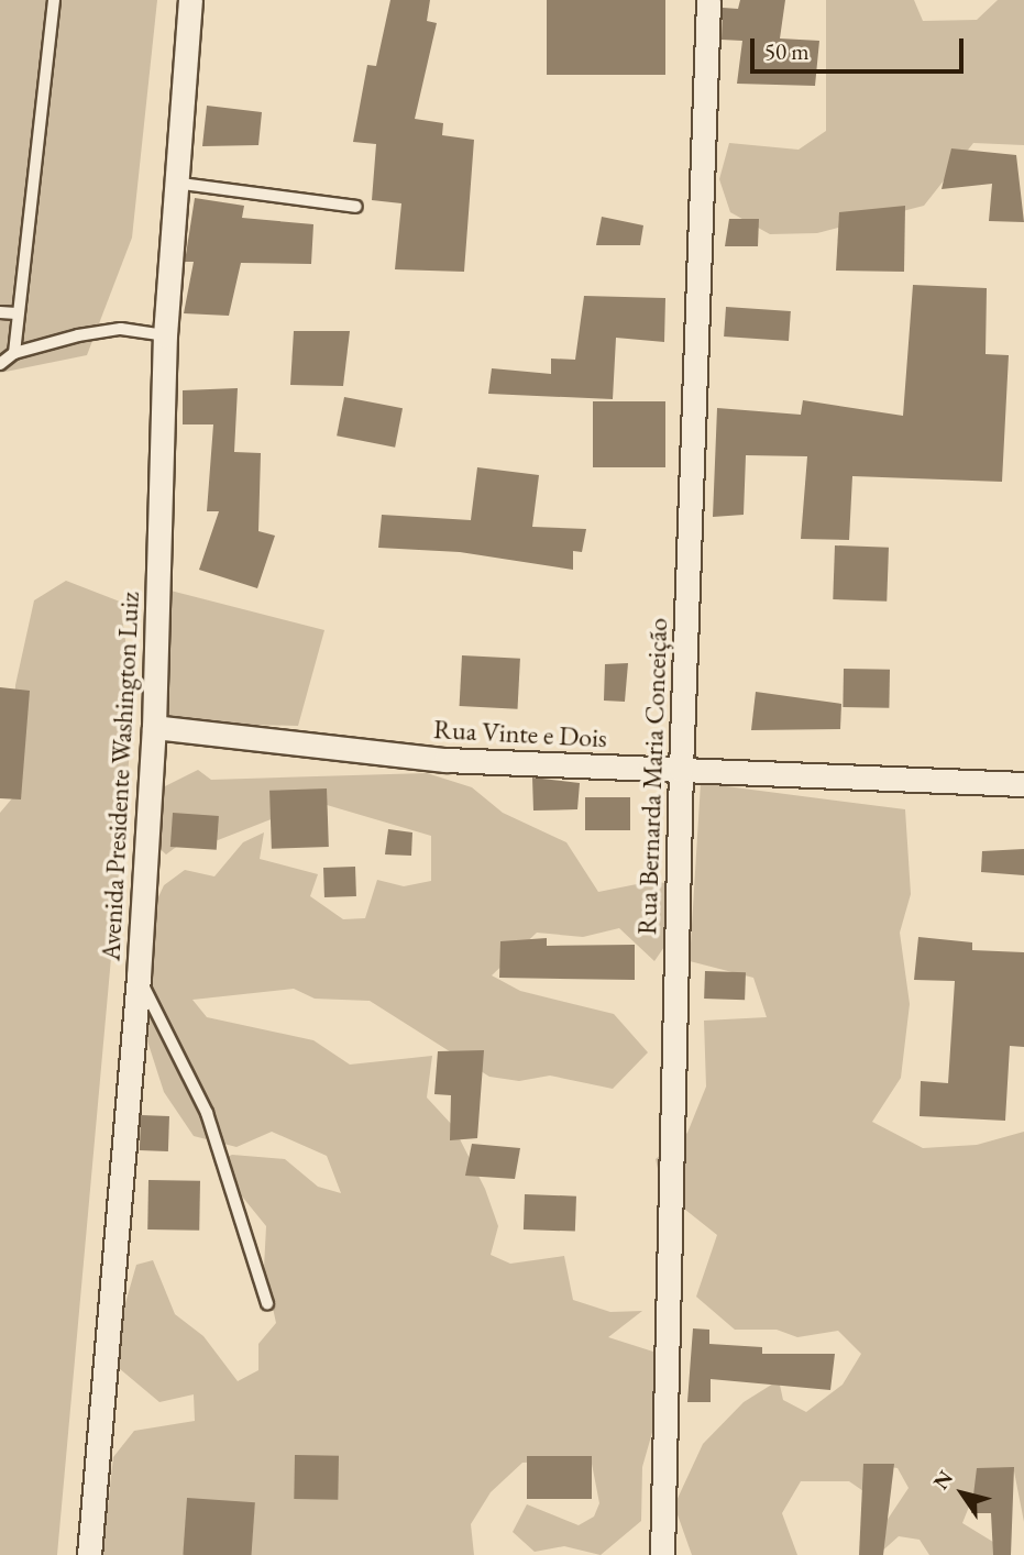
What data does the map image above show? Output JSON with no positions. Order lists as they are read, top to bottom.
{
  "streets": {
    "street": ["Rua Vinte e Dois", "Avenida Presidente Washington Luiz", "Rua Bernarda Maria Conceição"]
  },
  "crossings": [
    ["Rua Vinte e Dois", "Avenida Presidente Washington Luiz"],
    ["Rua Vinte e Dois", "Rua Bernarda Maria Conceição"]
  ],
  "scale_bar": "50 m",
  "north": "top left"
}
